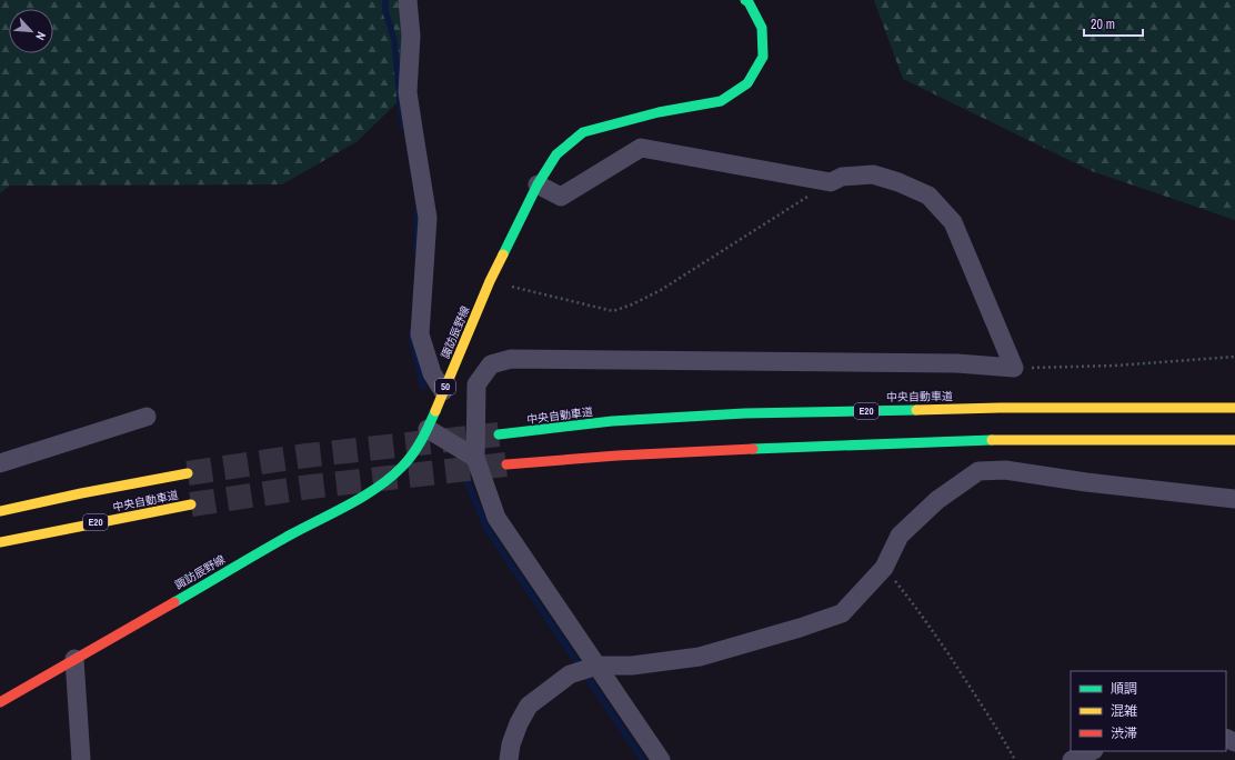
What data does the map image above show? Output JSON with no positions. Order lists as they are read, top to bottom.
{
  "streets": {
    "main road": [
      "諏訪辰野線",
      "50",
      "中央自動車道",
      "E20"
    ]
  },
  "legend": ["順調", "混雑", "渋滞"],
  "scale_bar": "20 m",
  "north": "bottom right"
}
